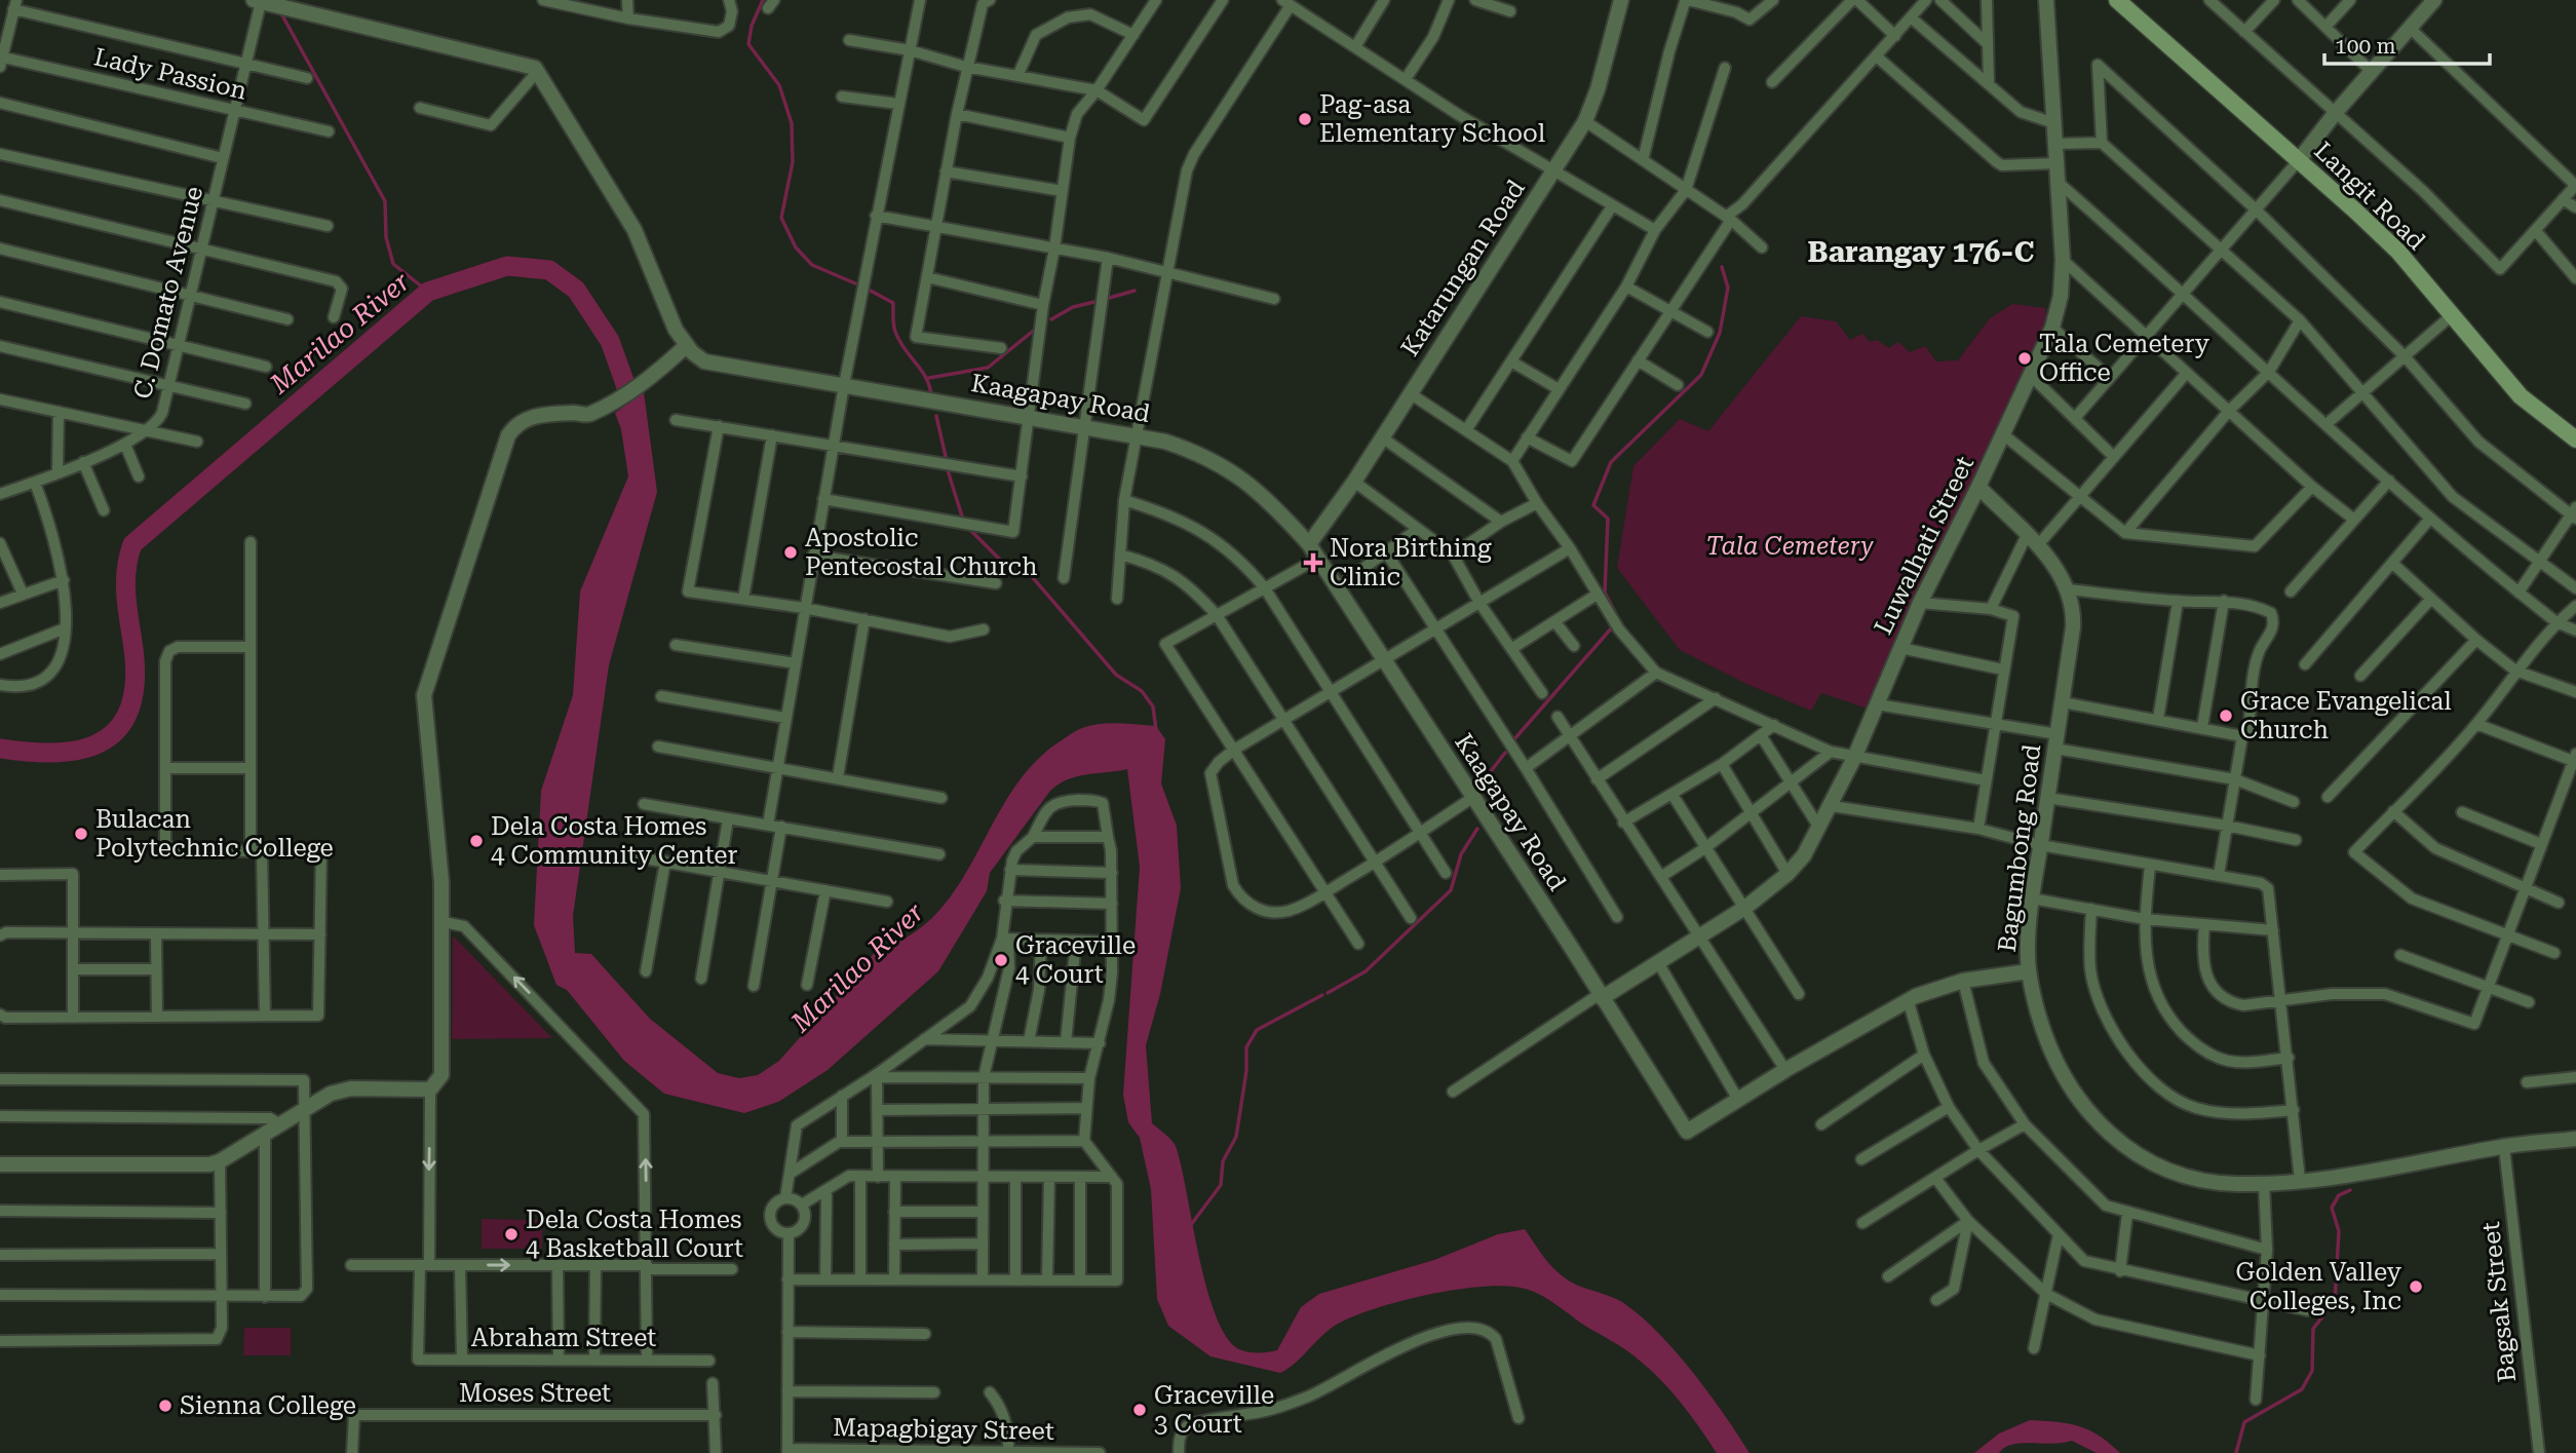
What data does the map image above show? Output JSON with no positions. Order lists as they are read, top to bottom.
{
  "streets": {
    "main road": ["Langit Road"],
    "street": [
      "Lady Passion",
      "Katarungan Road",
      "C. Domato Avenue",
      "Kaagapay Road",
      "Luwalhati Street",
      "Bagumbong Road",
      "Bagsak Street",
      "Abraham Street",
      "Moses Street",
      "Mapagbigay Street"
    ]
  },
  "crossings": [
    ["Lady Passion", "C. Domato Avenue"],
    ["Katarungan Road", "Kaagapay Road"],
    ["Kaagapay Road", "Luwalhati Street"],
    ["Luwalhati Street", "Bagumbong Road"],
    ["Bagumbong Road", "Bagsak Street"]
  ],
  "districts": ["Barangay 176-C"],
  "water": ["Marilao River"],
  "parks": ["Tala Cemetery"],
  "places": {
    "other": [
      "Pag-asa Elementary School",
      "Tala Cemetery Office",
      "Apostolic Pentecostal Church",
      "Grace Evangelical Church",
      "Bulacan Polytechnic College",
      "Dela Costa Homes 4 Community Center",
      "Graceville 4 Court",
      "Dela Costa Homes 4 Basketball Court",
      "Golden Valley Colleges, Inc",
      "Sienna College",
      "Graceville 3 Court"
    ],
    "health": ["Nora Birthing Clinic"]
  },
  "scale_bar": "100 m"
}
